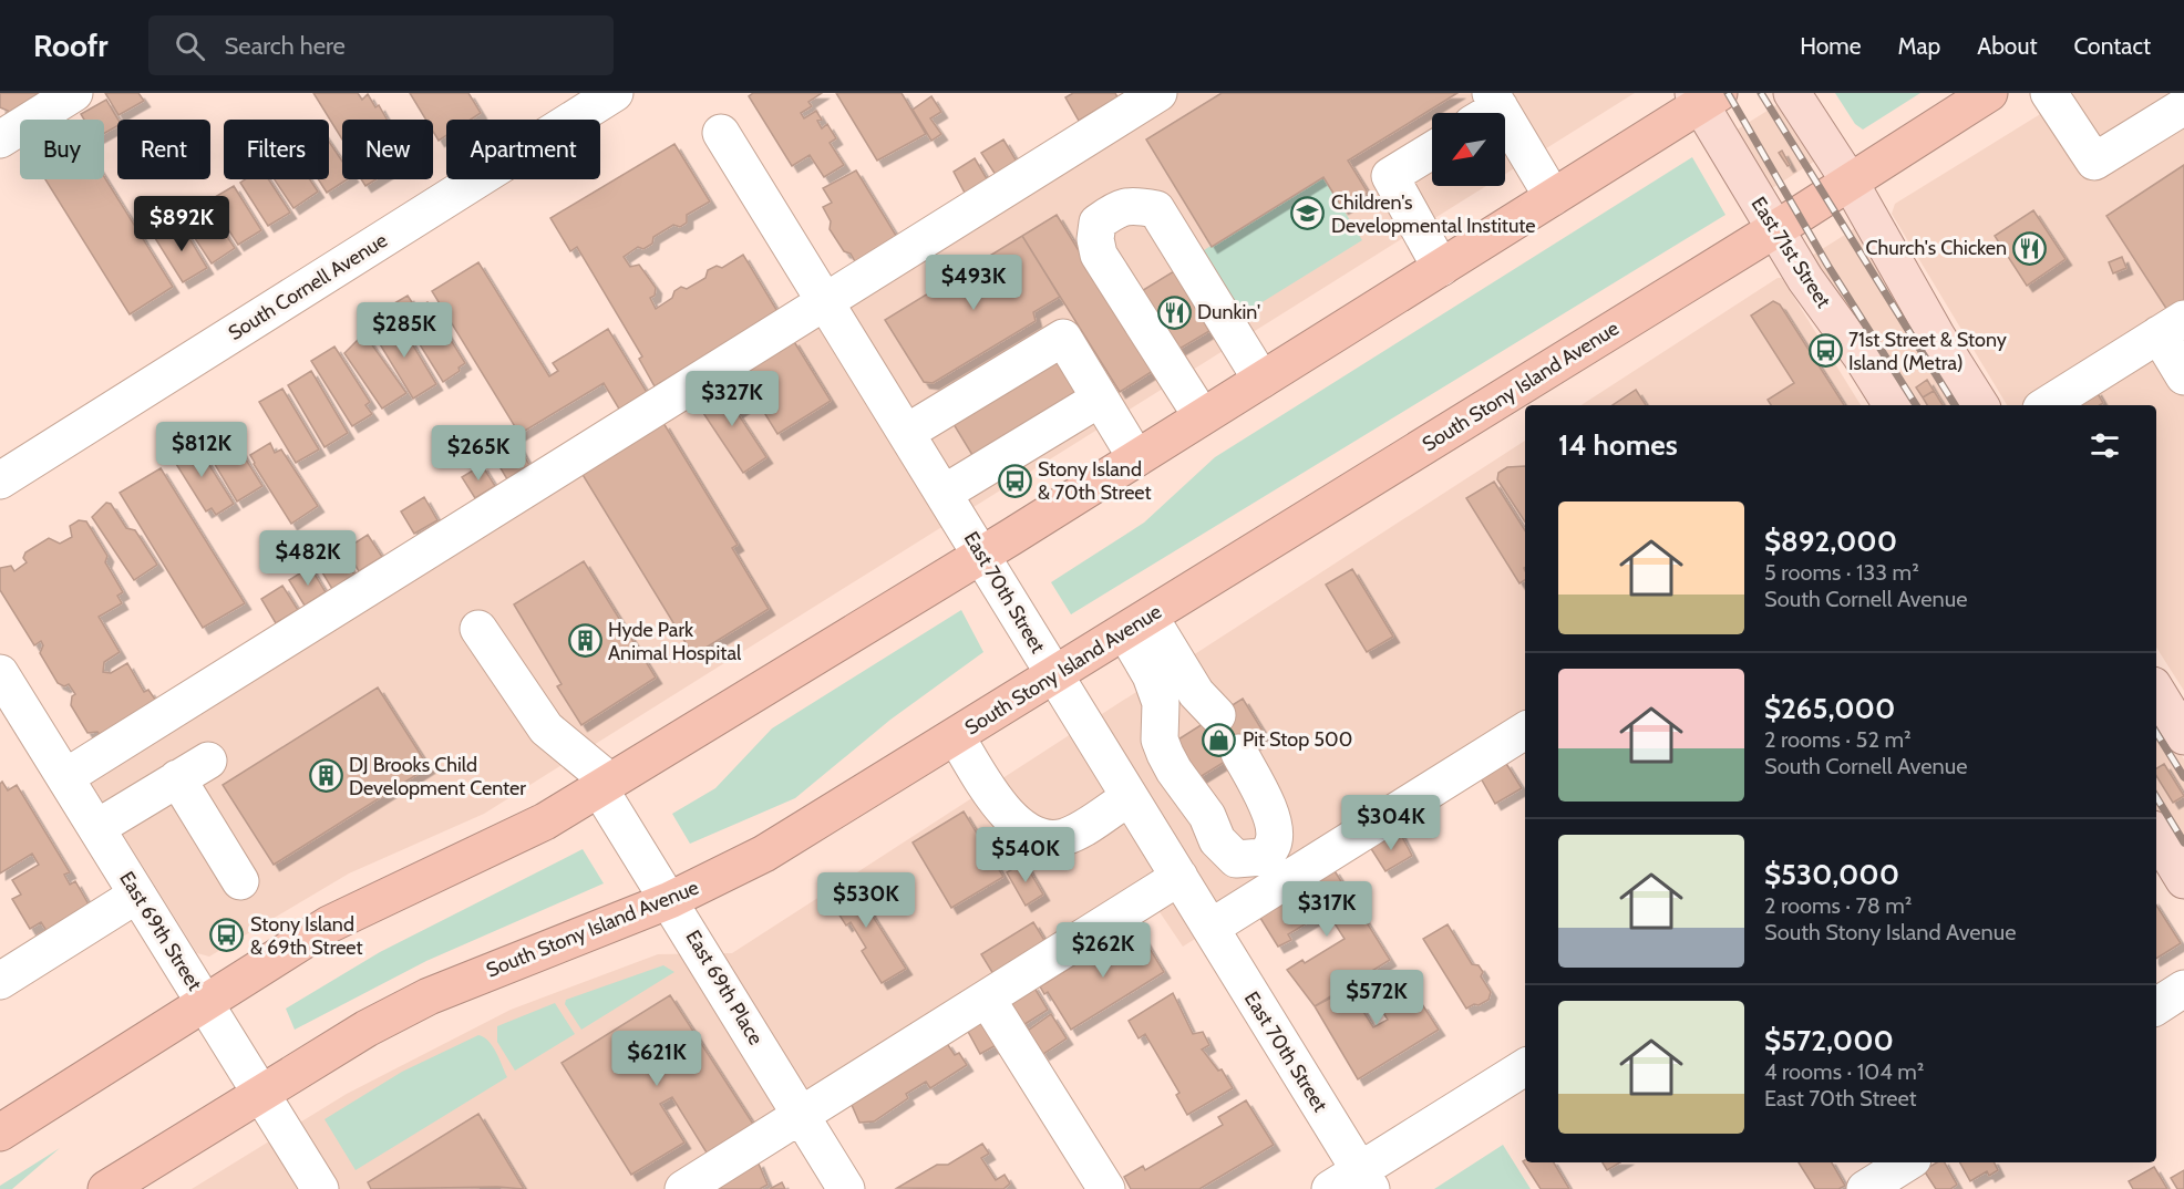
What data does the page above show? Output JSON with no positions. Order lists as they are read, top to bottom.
{
  "streets": {
    "highway": ["South Stony Island Avenue"],
    "main road": ["East 71st Street"],
    "street": [
      "South Cornell Avenue",
      "East 70th Street",
      "East 69th Street",
      "East 69th Place"
    ]
  },
  "crossings": [
    ["East 71st Street", "South Stony Island Avenue"],
    ["South Stony Island Avenue", "East 70th Street"],
    ["South Stony Island Avenue", "East 69th Street"],
    ["South Stony Island Avenue", "East 69th Place"]
  ],
  "places": {
    "school or university": ["Children's Developmental Institute"],
    "restaurant": ["Church's Chicken", "Dunkin'"],
    "bus stop": ["71st Street & Stony Island (Metra)", "Stony Island & 70th Street", "Stony Island & 69th Street"],
    "building": ["Hyde Park Animal Hospital", "DJ Brooks Child Development Center"],
    "shop": ["Pit Stop 500"]
  },
  "north": "bottom left",
  "page": {
    "header": "Roofr",
    "search": "Search here",
    "nav": [
      "Home",
      "Map",
      "About",
      "Contact"
    ],
    "chip": [
      "Buy",
      "Rent",
      "Filters",
      "New",
      "Apartment"
    ],
    "price": [
      "$892K",
      "$493K",
      "$285K",
      "$327K",
      "$812K",
      "$265K",
      "$482K",
      "$304K",
      "$540K",
      "$530K",
      "$317K",
      "$262K",
      "$572K",
      "$621K"
    ],
    "heading": "14 homes",
    "list": [
      {
        "name": "$892,000",
        "note": "5 rooms · 133 m² · South Cornell Avenue"
      },
      {
        "name": "$265,000",
        "note": "2 rooms · 52 m² · South Cornell Avenue"
      },
      {
        "name": "$530,000",
        "note": "2 rooms · 78 m² · South Stony Island Avenue"
      },
      {
        "name": "$572,000",
        "note": "4 rooms · 104 m² · East 70th Street"
      }
    ]
  }
}
